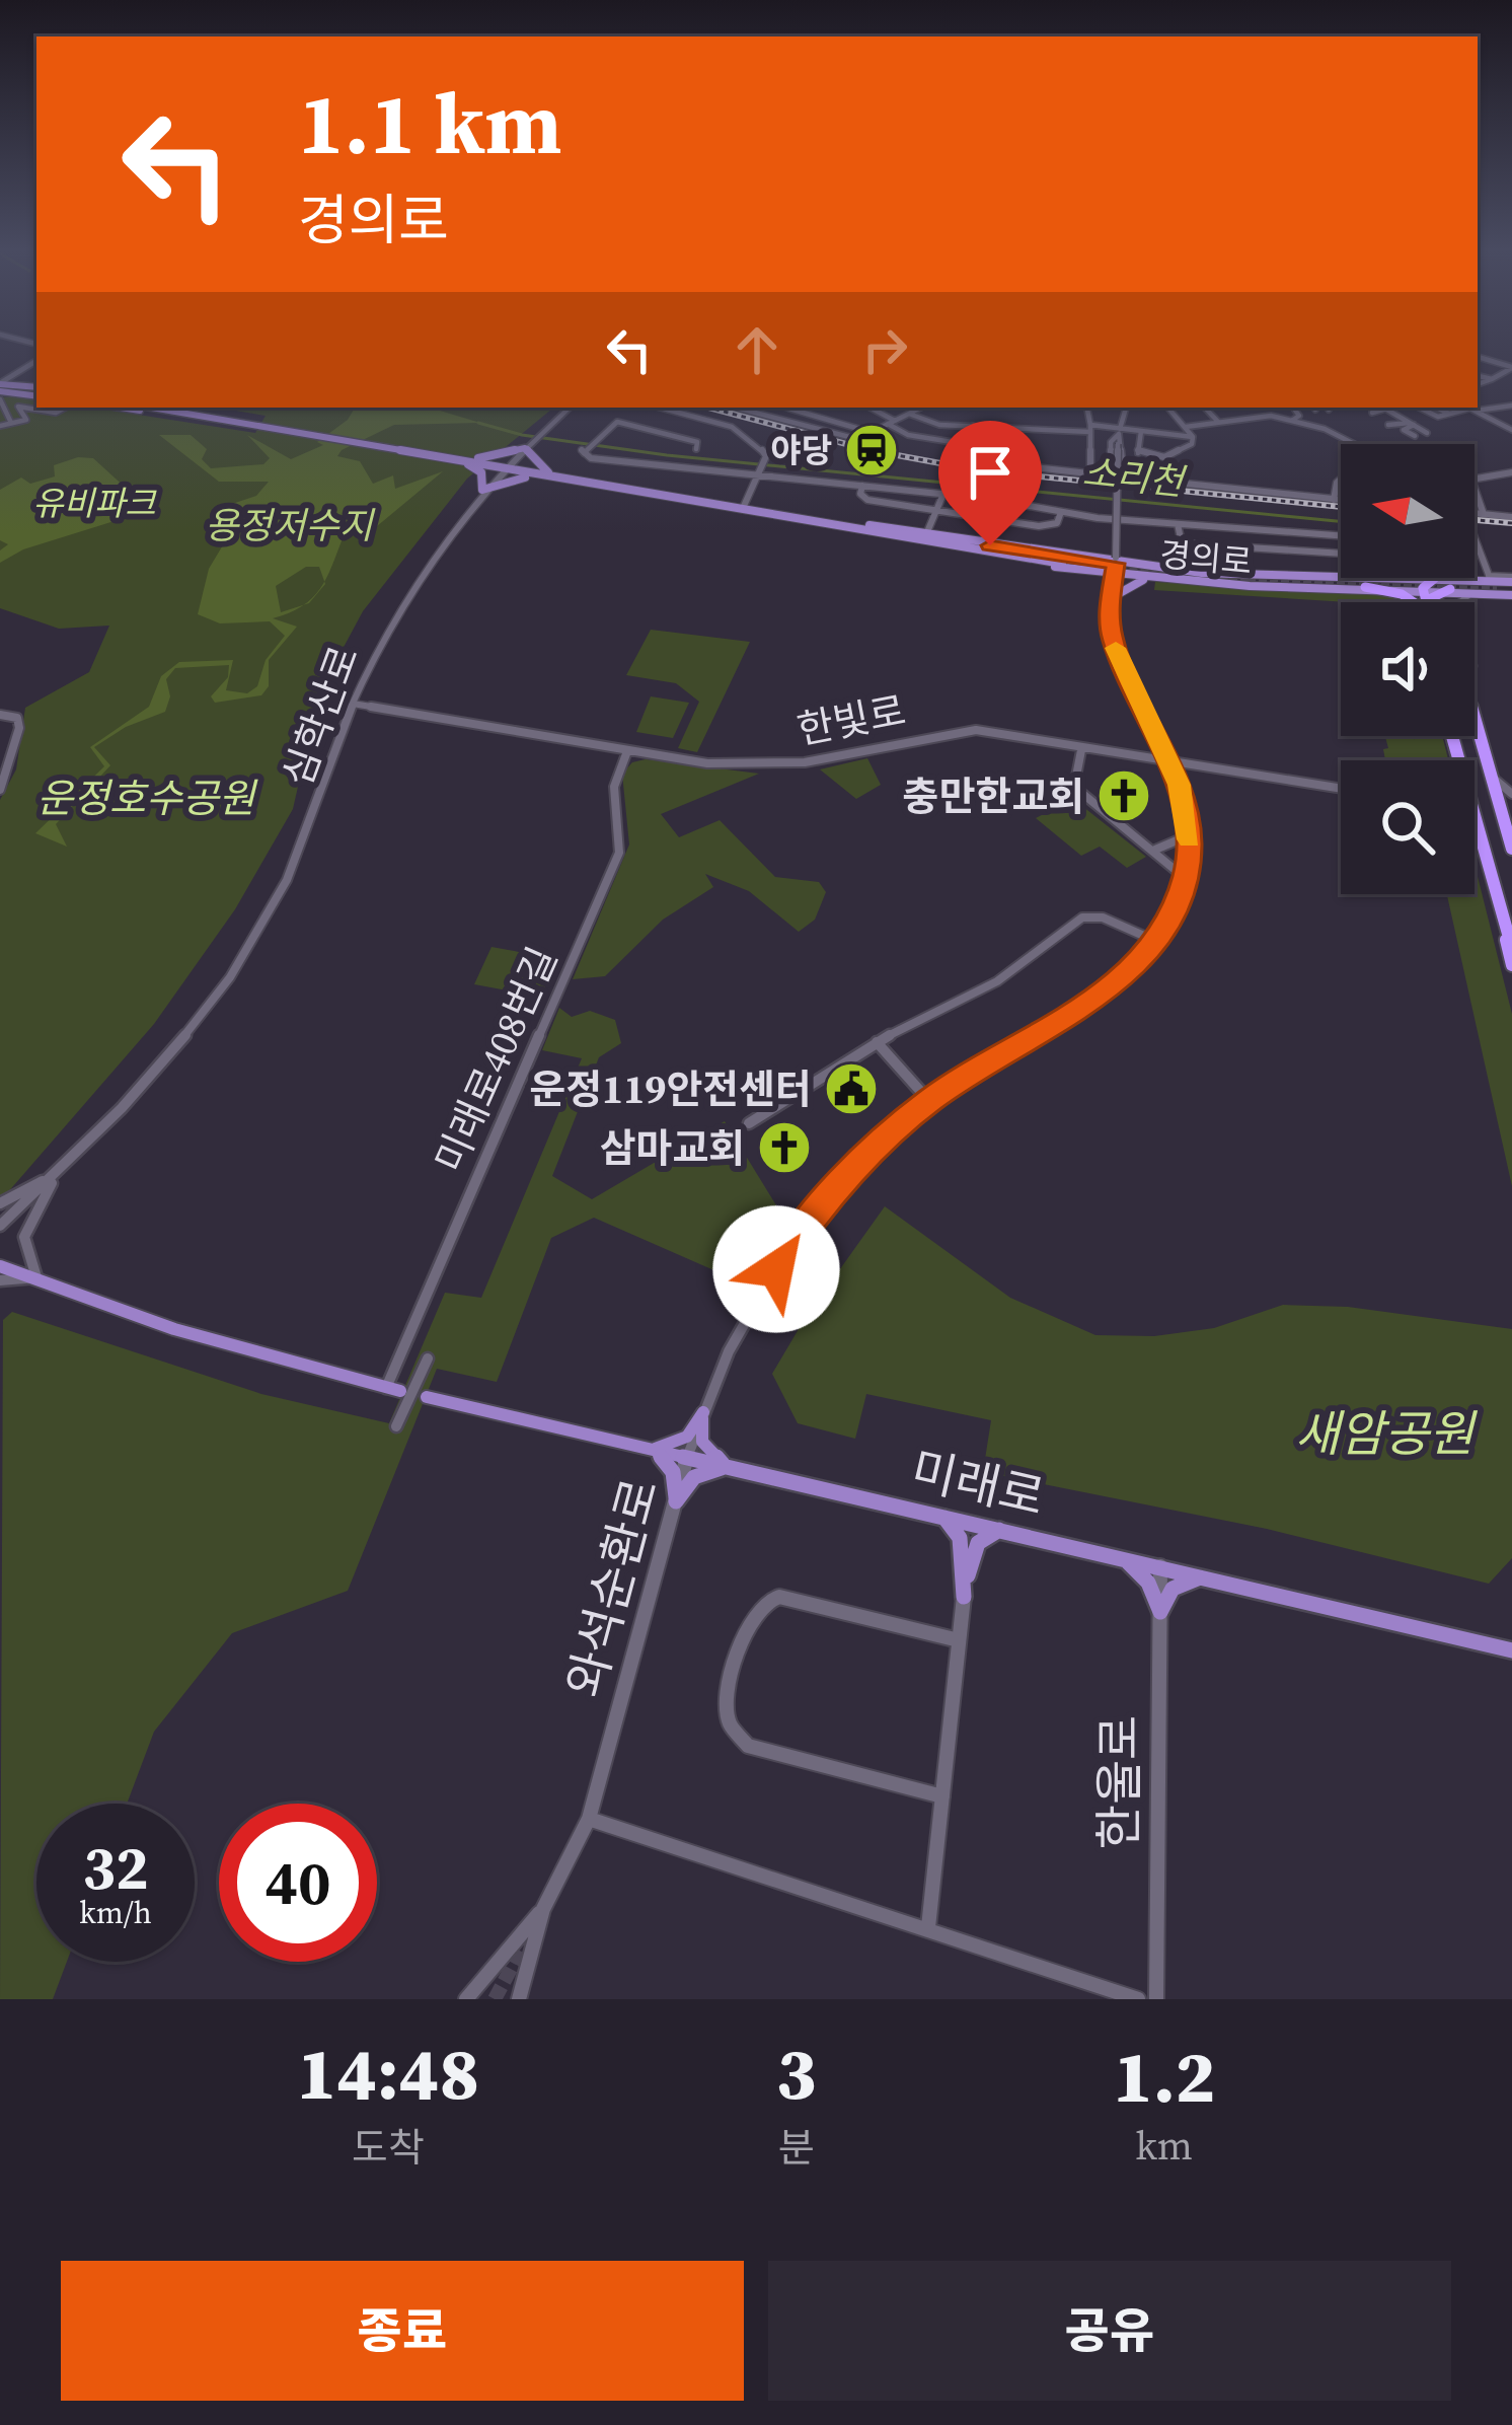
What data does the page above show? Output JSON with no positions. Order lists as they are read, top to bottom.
{
  "streets": {
    "main road": ["경의로", "미래로"],
    "street": [
      "심학산로",
      "한빛로",
      "미래로408번길",
      "와석순환로",
      "한울로"
    ]
  },
  "crossings": [
    ["경의로", "심학산로"],
    ["심학산로", "한빛로"],
    ["한빛로", "미래로408번길"],
    ["미래로", "와석순환로"],
    ["미래로", "한울로"]
  ],
  "water": ["소리천", "용정저수지"],
  "parks": ["유비파크", "운정호수공원", "새암공원"],
  "places": {
    "station": ["야당"],
    "church": ["충만한교회", "삼마교회"],
    "public building": ["운정119안전센터"]
  },
  "north": "left",
  "page": {
    "turn": ["1.1 km", "경의로"],
    "speed": "32 km/h",
    "limit": "40",
    "eta": [
      "14:48",
      "도착",
      "3",
      "분",
      "1.2",
      "km"
    ],
    "buttons": ["종료", "공유"]
  }
}
